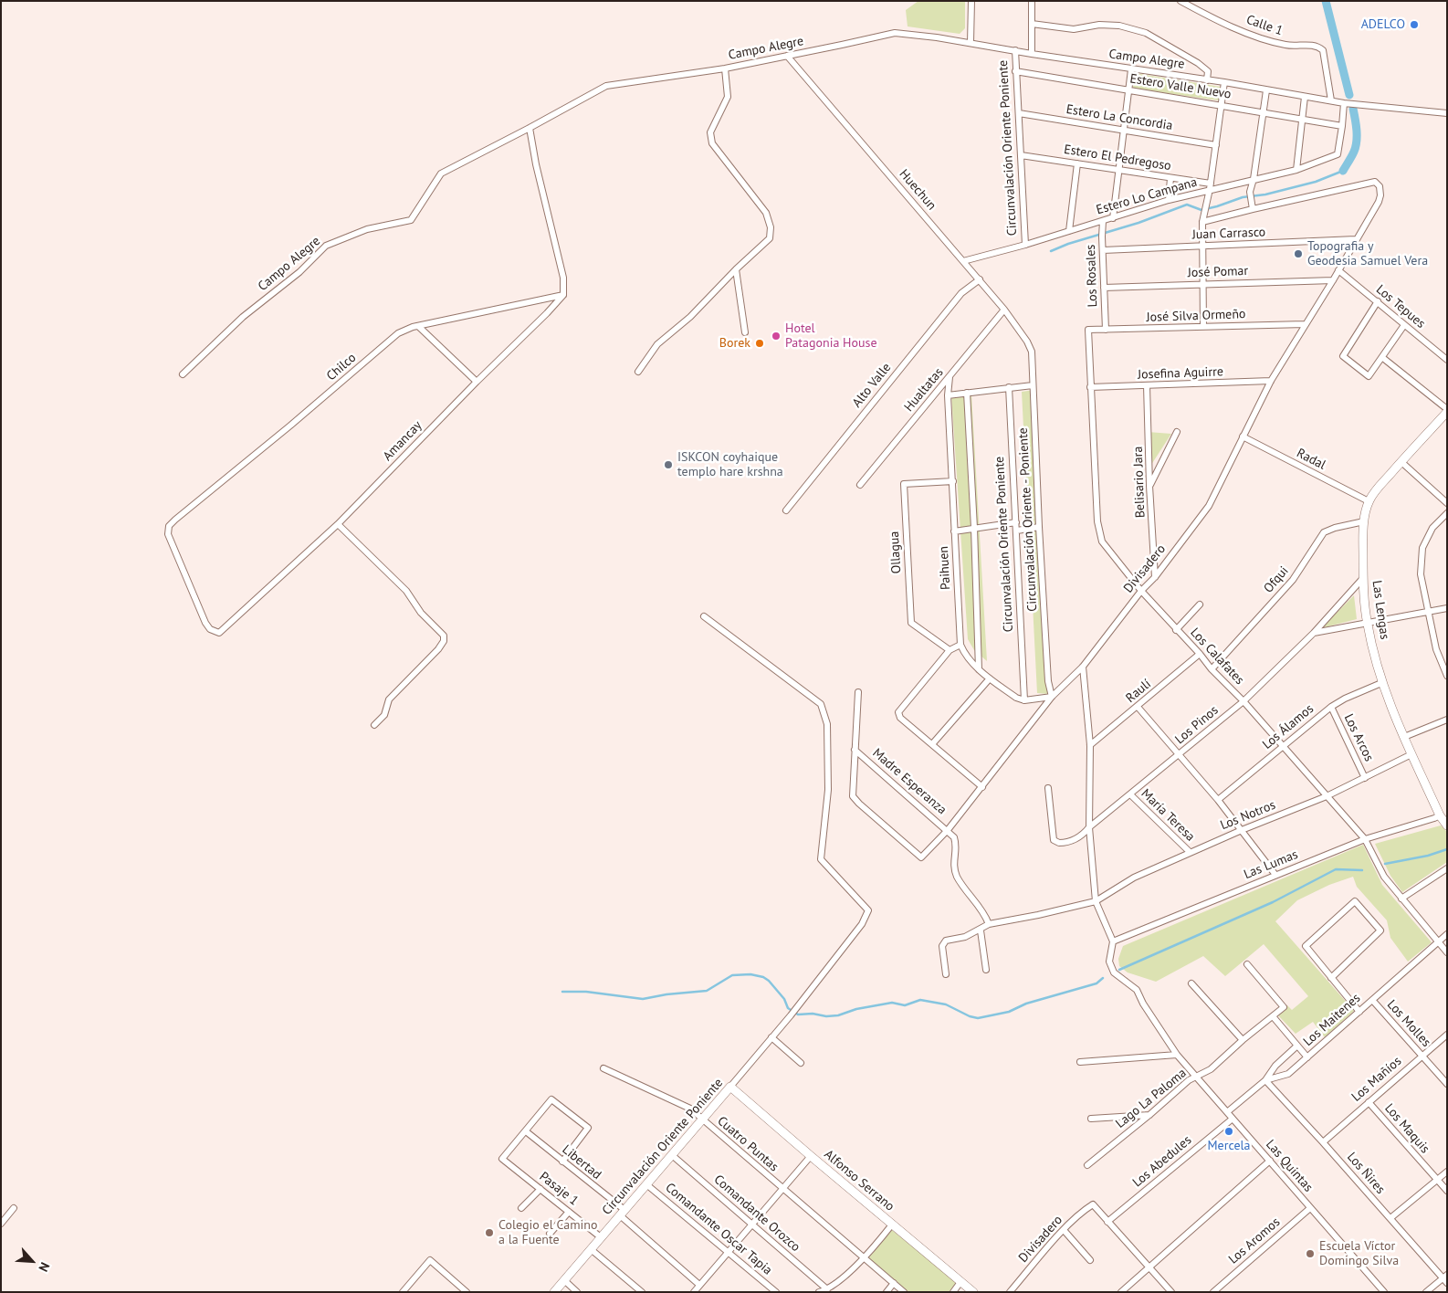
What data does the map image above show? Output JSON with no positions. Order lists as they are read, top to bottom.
{
  "streets": {
    "street": [
      "Calle 1",
      "Campo Alegre",
      "Estero Valle Nuevo",
      "Estero La Concordia",
      "Circunvalación Oriente Poniente",
      "Estero El Pedregoso",
      "Huechun",
      "Estero Lo Campana",
      "Juan Carrasco",
      "José Pomar",
      "Los Rosales",
      "Los Tepues",
      "José Silva Ormeño",
      "Chilco",
      "Josefina Aguirre",
      "Alto Valle",
      "Hualtatas",
      "Amancay",
      "Radal",
      "Belisario Jara",
      "Circunvalación Oriente - Poniente",
      "Ollagua",
      "Paihuen",
      "Divisadero",
      "Ofqui",
      "Las Lengas",
      "Los Calafates",
      "Raulí",
      "Los Pinos",
      "Los Álamos",
      "Los Arcos",
      "Madre Esperanza",
      "María Teresa",
      "Los Notros",
      "Las Lumas",
      "Los Maitenes",
      "Los Molles",
      "Los Mañíos",
      "Lago La Paloma",
      "Los Maquis",
      "Cuatro Puntas",
      "Los Abedules",
      "Libertad",
      "Las Quintas",
      "Los Ñires",
      "Alfonso Serrano",
      "Pasaje 1",
      "Comandante Orozco",
      "Comandante Oscar Tapia",
      "Los Aromos"
    ]
  },
  "crossings": [
    ["Calle 1", "Campo Alegre"],
    ["Campo Alegre", "Circunvalación Oriente Poniente"],
    ["Campo Alegre", "Huechun"],
    ["Estero Valle Nuevo", "Circunvalación Oriente Poniente"],
    ["Estero Valle Nuevo", "Estero Lo Campana"],
    ["Estero La Concordia", "Circunvalación Oriente Poniente"],
    ["Circunvalación Oriente Poniente", "Estero El Pedregoso"],
    ["Circunvalación Oriente Poniente", "Estero Lo Campana"],
    ["Circunvalación Oriente Poniente", "Cuatro Puntas"],
    ["Circunvalación Oriente Poniente", "Libertad"],
    ["Circunvalación Oriente Poniente", "Alfonso Serrano"],
    ["Circunvalación Oriente Poniente", "Pasaje 1"],
    ["Circunvalación Oriente Poniente", "Comandante Orozco"],
    ["Circunvalación Oriente Poniente", "Comandante Oscar Tapia"],
    ["Estero El Pedregoso", "Estero Lo Campana"],
    ["Huechun", "Estero Lo Campana"],
    ["Huechun", "Alto Valle"],
    ["Huechun", "Hualtatas"],
    ["Huechun", "Circunvalación Oriente - Poniente"],
    ["Estero Lo Campana", "Los Rosales"],
    ["Juan Carrasco", "Los Rosales"],
    ["Juan Carrasco", "Divisadero"],
    ["José Pomar", "Los Rosales"],
    ["José Pomar", "Divisadero"],
    ["Los Rosales", "José Silva Ormeño"],
    ["Los Tepues", "Divisadero"],
    ["José Silva Ormeño", "Divisadero"],
    ["José Silva Ormeño", "Los Calafates"],
    ["Chilco", "Amancay"],
    ["Josefina Aguirre", "Belisario Jara"],
    ["Josefina Aguirre", "Divisadero"],
    ["Josefina Aguirre", "Los Calafates"],
    ["Hualtatas", "Paihuen"],
    ["Radal", "Divisadero"],
    ["Radal", "Las Lengas"],
    ["Belisario Jara", "Divisadero"],
    ["Ollagua", "Paihuen"],
    ["Divisadero", "Los Calafates"],
    ["Divisadero", "Los Abedules"],
    ["Ofqui", "Las Lengas"],
    ["Ofqui", "Los Calafates"],
    ["Las Lengas", "Los Pinos"],
    ["Las Lengas", "Los Álamos"],
    ["Las Lengas", "Los Notros"],
    ["Las Lengas", "Las Lumas"],
    ["Los Calafates", "Raulí"],
    ["Los Calafates", "Los Pinos"],
    ["Los Calafates", "Los Álamos"],
    ["Los Calafates", "Los Notros"],
    ["Los Calafates", "Las Lumas"],
    ["Los Calafates", "Los Maitenes"],
    ["Los Pinos", "María Teresa"],
    ["Los Álamos", "Los Arcos"],
    ["Los Arcos", "Los Notros"],
    ["María Teresa", "Los Notros"],
    ["Las Lumas", "Las Quintas"],
    ["Los Maitenes", "Los Molles"],
    ["Los Maitenes", "Las Quintas"],
    ["Los Maitenes", "Los Ñires"],
    ["Los Molles", "Los Mañíos"],
    ["Los Mañíos", "Los Maquis"],
    ["Los Mañíos", "Los Ñires"],
    ["Lago La Paloma", "Las Quintas"],
    ["Los Abedules", "Las Quintas"],
    ["Libertad", "Pasaje 1"],
    ["Las Quintas", "Los Aromos"]
  ],
  "places": [
    "ADELCO",
    "Topografia y Geodesia Samuel Vera",
    "Hotel Patagonia House",
    "Borek",
    "ISKCON coyhaique templo hare krshna",
    "Mercela",
    "Colegio el Camino a la Fuente",
    "Escuela Víctor Domingo Silva"
  ],
  "north": "bottom right"
}
